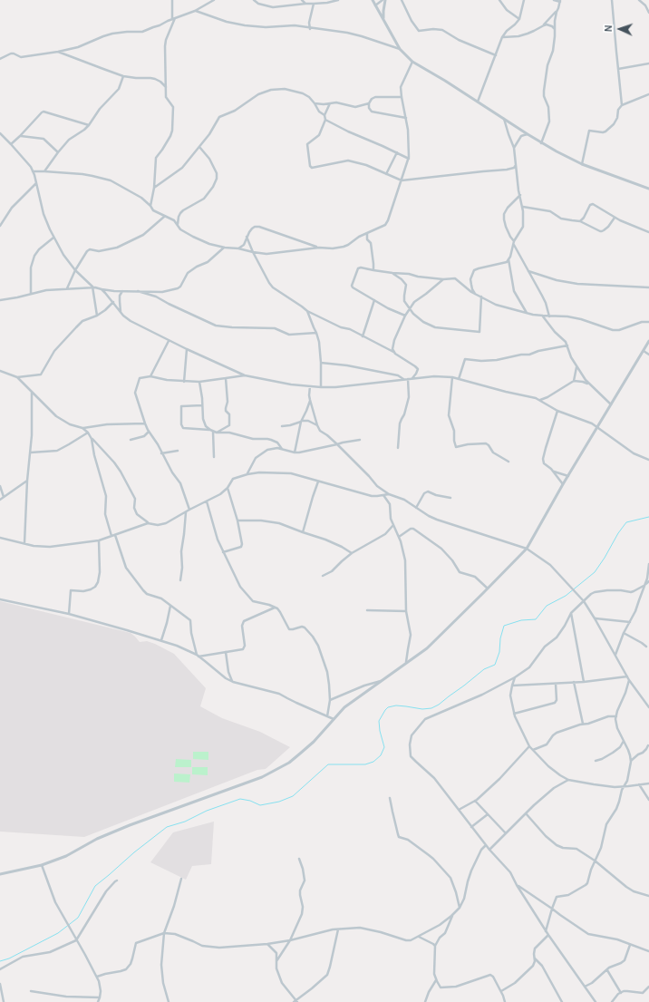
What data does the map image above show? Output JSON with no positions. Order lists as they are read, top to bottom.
{
  "north": "left"
}
